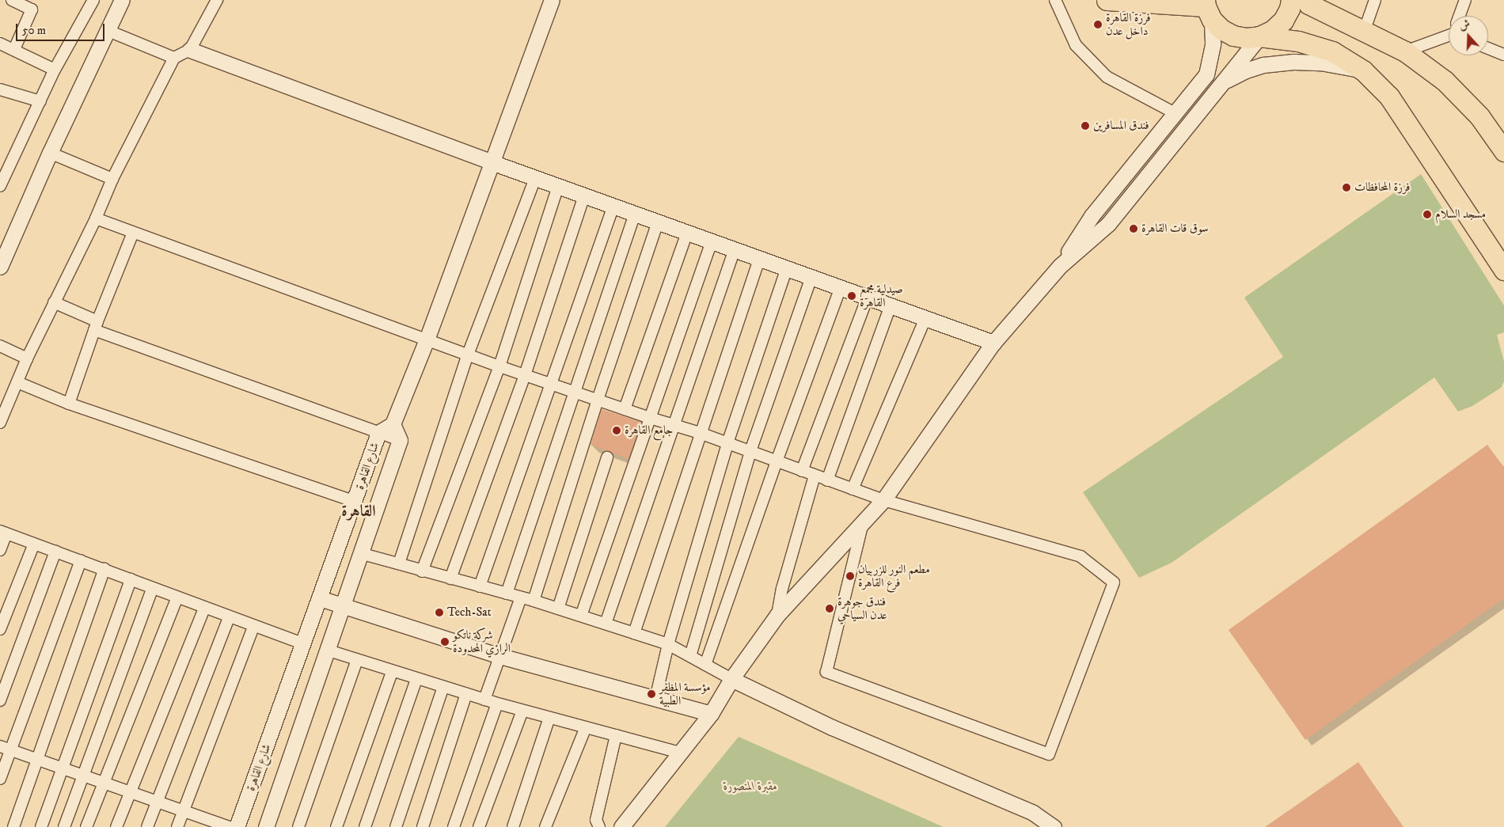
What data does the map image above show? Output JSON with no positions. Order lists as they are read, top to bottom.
{
  "streets": {
    "street": ["شارع القاهرة"]
  },
  "districts": ["القاهرة"],
  "parks": ["مقبرة المنصورة"],
  "places": [
    "فرزة القاهرة داخل عدن",
    "فندق المسافرين",
    "فرزة المحافظات",
    "مسجد السلام",
    "سوق قات القاهرة",
    "صيدلية مجمع القاهرة",
    "جامع القاهرة",
    "مطعم النور للزربيان فرع القاهرة",
    "فندق جوهرة عدن السياحي",
    "Tech-Sat",
    "شركة ناتكو الرازي المحدودة",
    "مؤسسة المظفر الطبية"
  ],
  "scale_bar": "50 m",
  "north": "top"
}
